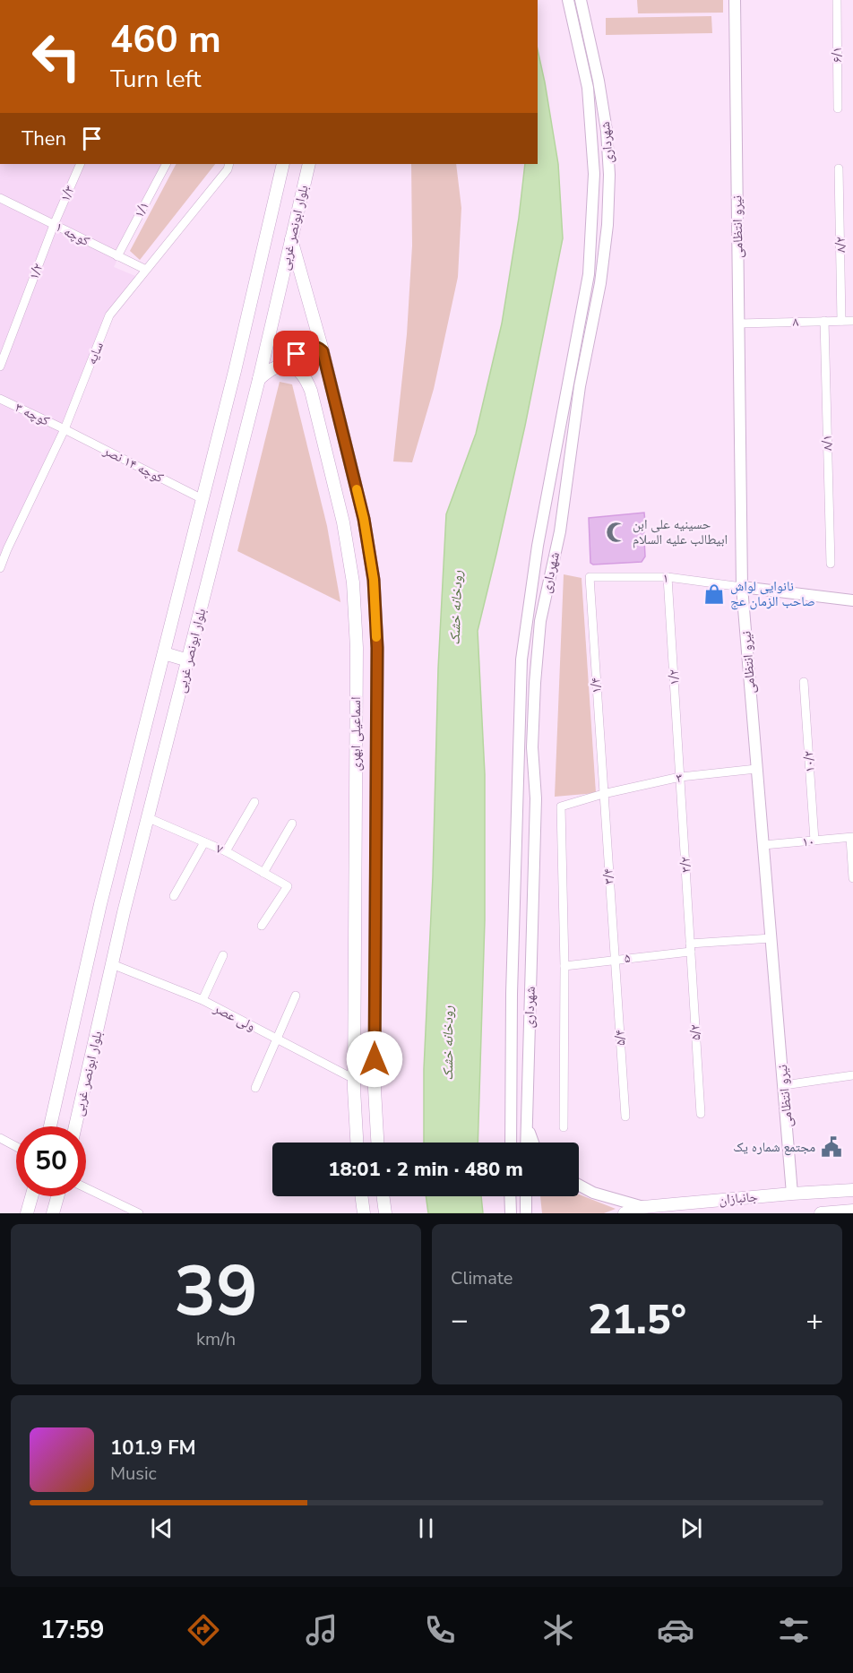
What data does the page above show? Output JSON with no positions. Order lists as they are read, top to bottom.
{
  "streets": {
    "main road": ["بلوار ابونصر غربی", "اسماعیلی ابهری", "جانبازان"],
    "street": [
      "۶/۱",
      "شهرداری",
      "۱/۳",
      "۱/۱",
      "نیرو انتظامی",
      "کوچه ۱",
      "۸/۲",
      "۱/۲",
      "۸",
      "سایه",
      "کوچه ۳",
      "۸/۱",
      "کوچه ۱۴ نصر",
      "۱",
      "۱/۴",
      "۱۰/۲",
      "۳",
      "۱۰",
      "۷",
      "۳/۲",
      "۳/۴",
      "۵",
      "ولی عصر",
      "۵/۲",
      "۵/۴"
    ]
  },
  "crossings": [
    ["۱/۳", "کوچه ۱"],
    ["۱/۳", "۱/۲"],
    ["۱/۱", "کوچه ۱"],
    ["نیرو انتظامی", "۸"],
    ["نیرو انتظامی", "۱"],
    ["نیرو انتظامی", "۳"],
    ["نیرو انتظامی", "۱۰"],
    ["نیرو انتظامی", "۵"],
    ["نیرو انتظامی", "جانبازان"],
    ["بلوار ابونصر غربی", "کوچه ۱۴ نصر"],
    ["بلوار ابونصر غربی", "اسماعیلی ابهری"],
    ["بلوار ابونصر غربی", "۷"],
    ["بلوار ابونصر غربی", "ولی عصر"],
    ["کوچه ۱", "۱/۲"],
    ["کوچه ۱", "سایه"],
    ["۸/۲", "۸"],
    ["۱/۲", "۱"],
    ["۱/۲", "۳"],
    ["۱/۲", "۳/۲"],
    ["۸", "۸/۱"],
    ["سایه", "کوچه ۳"],
    ["سایه", "کوچه ۱۴ نصر"],
    ["کوچه ۳", "کوچه ۱۴ نصر"],
    ["۱", "۱/۴"],
    ["۱/۴", "۳"],
    ["۱/۴", "۳/۴"],
    ["اسماعیلی ابهری", "ولی عصر"],
    ["۱۰/۲", "۱۰"],
    ["۳", "۳/۲"],
    ["۳", "۳/۴"],
    ["۳", "۵"],
    ["۳/۲", "۵"],
    ["۳/۲", "۵/۲"],
    ["۳/۴", "۵"],
    ["۳/۴", "۵/۴"],
    ["۵", "۵/۲"],
    ["۵", "۵/۴"]
  ],
  "water": ["رودخانه خشک"],
  "places": {
    "mosque": ["حسینیه علی ابن ابیطالب علیه السلام"],
    "shop": ["نانوایی لواش صاحب الزمان عج"],
    "public building": ["مجتمع شماره یک"]
  },
  "page": {
    "turn": ["460 m", "Turn left"],
    "then": "Then",
    "limit": "50",
    "trip": "18:01 · 2 min · 480 m",
    "tile": [
      ["39", "km/h"],
      "Climate"
    ],
    "heat": ["−", "21.5°", "+"],
    "song": ["101.9 FM", "Music"],
    "tabs": "17:59"
  }
}
